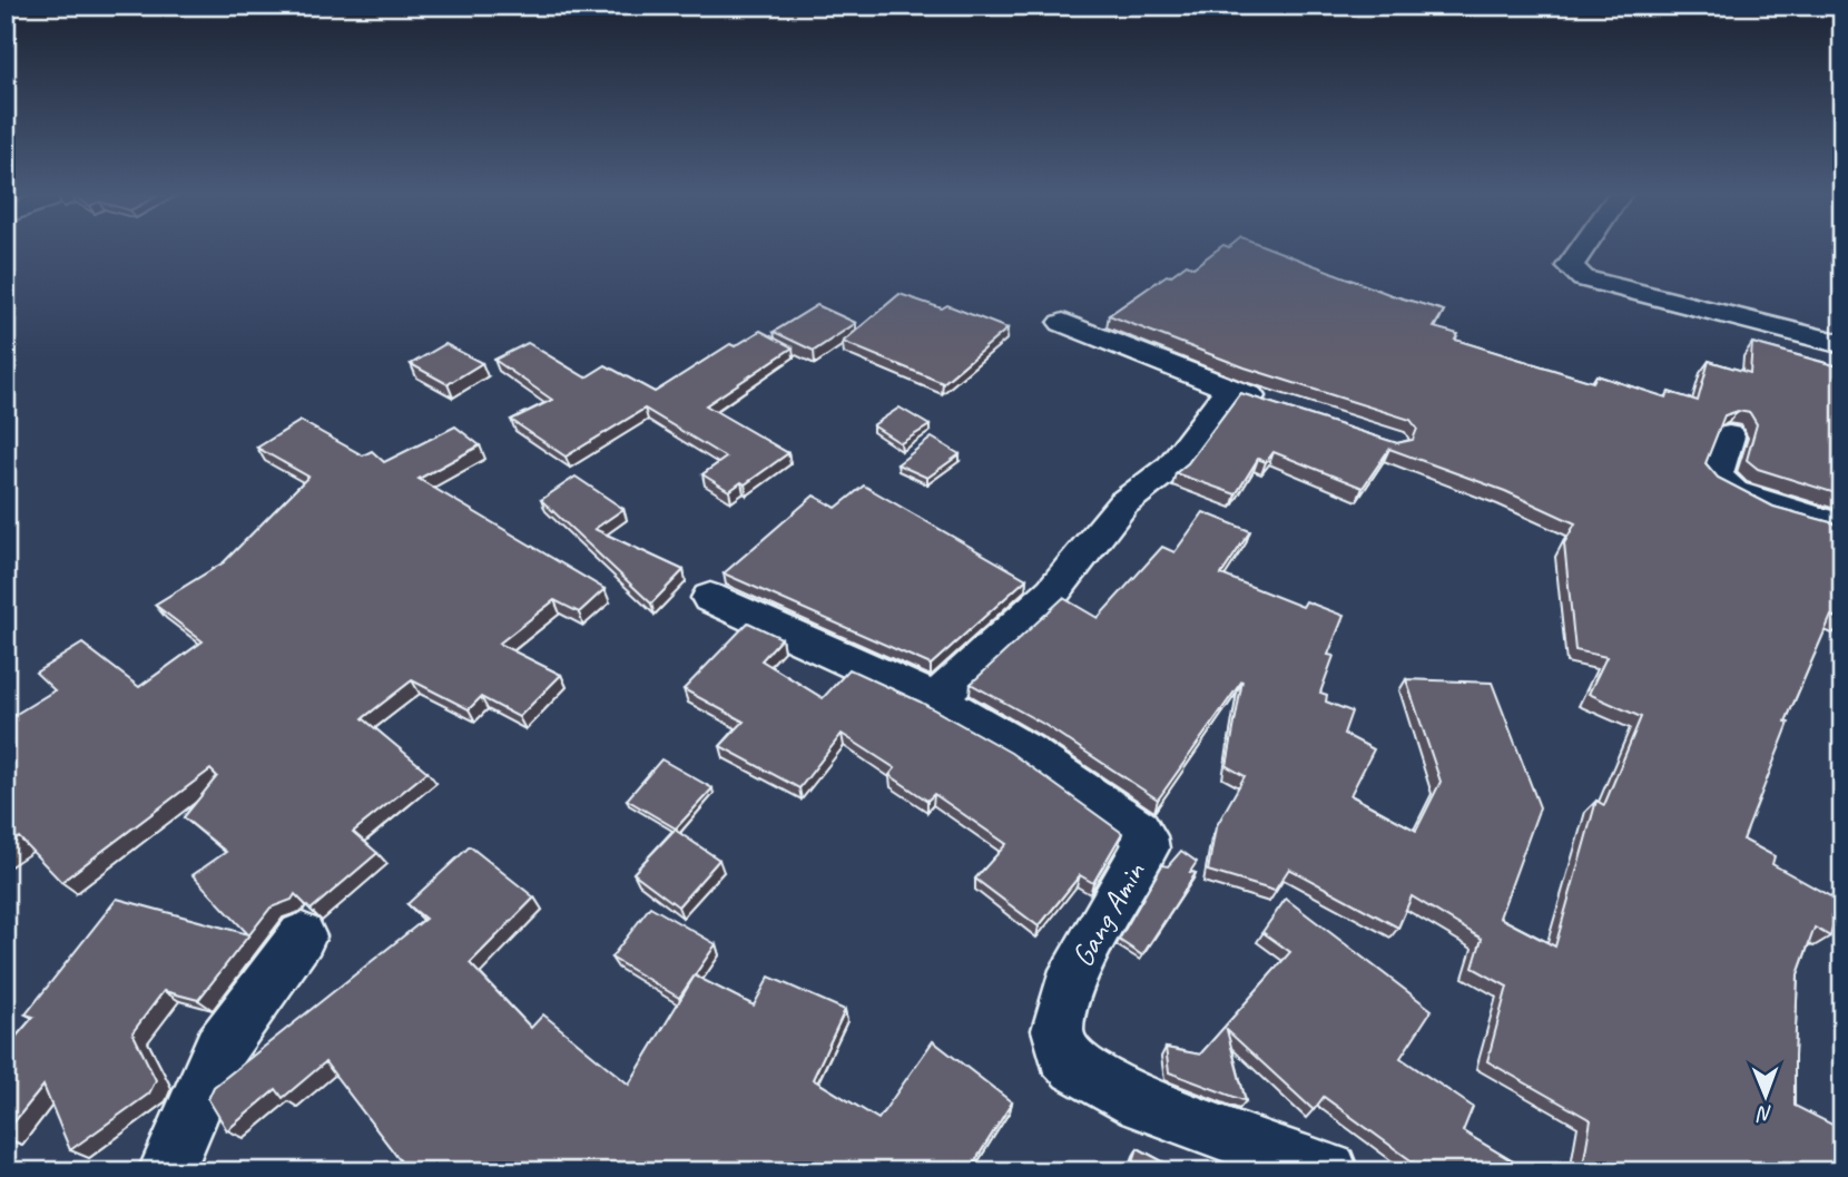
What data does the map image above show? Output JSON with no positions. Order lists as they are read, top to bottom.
{
  "streets": {
    "street": ["Gang Amin"]
  },
  "north": "bottom"
}
